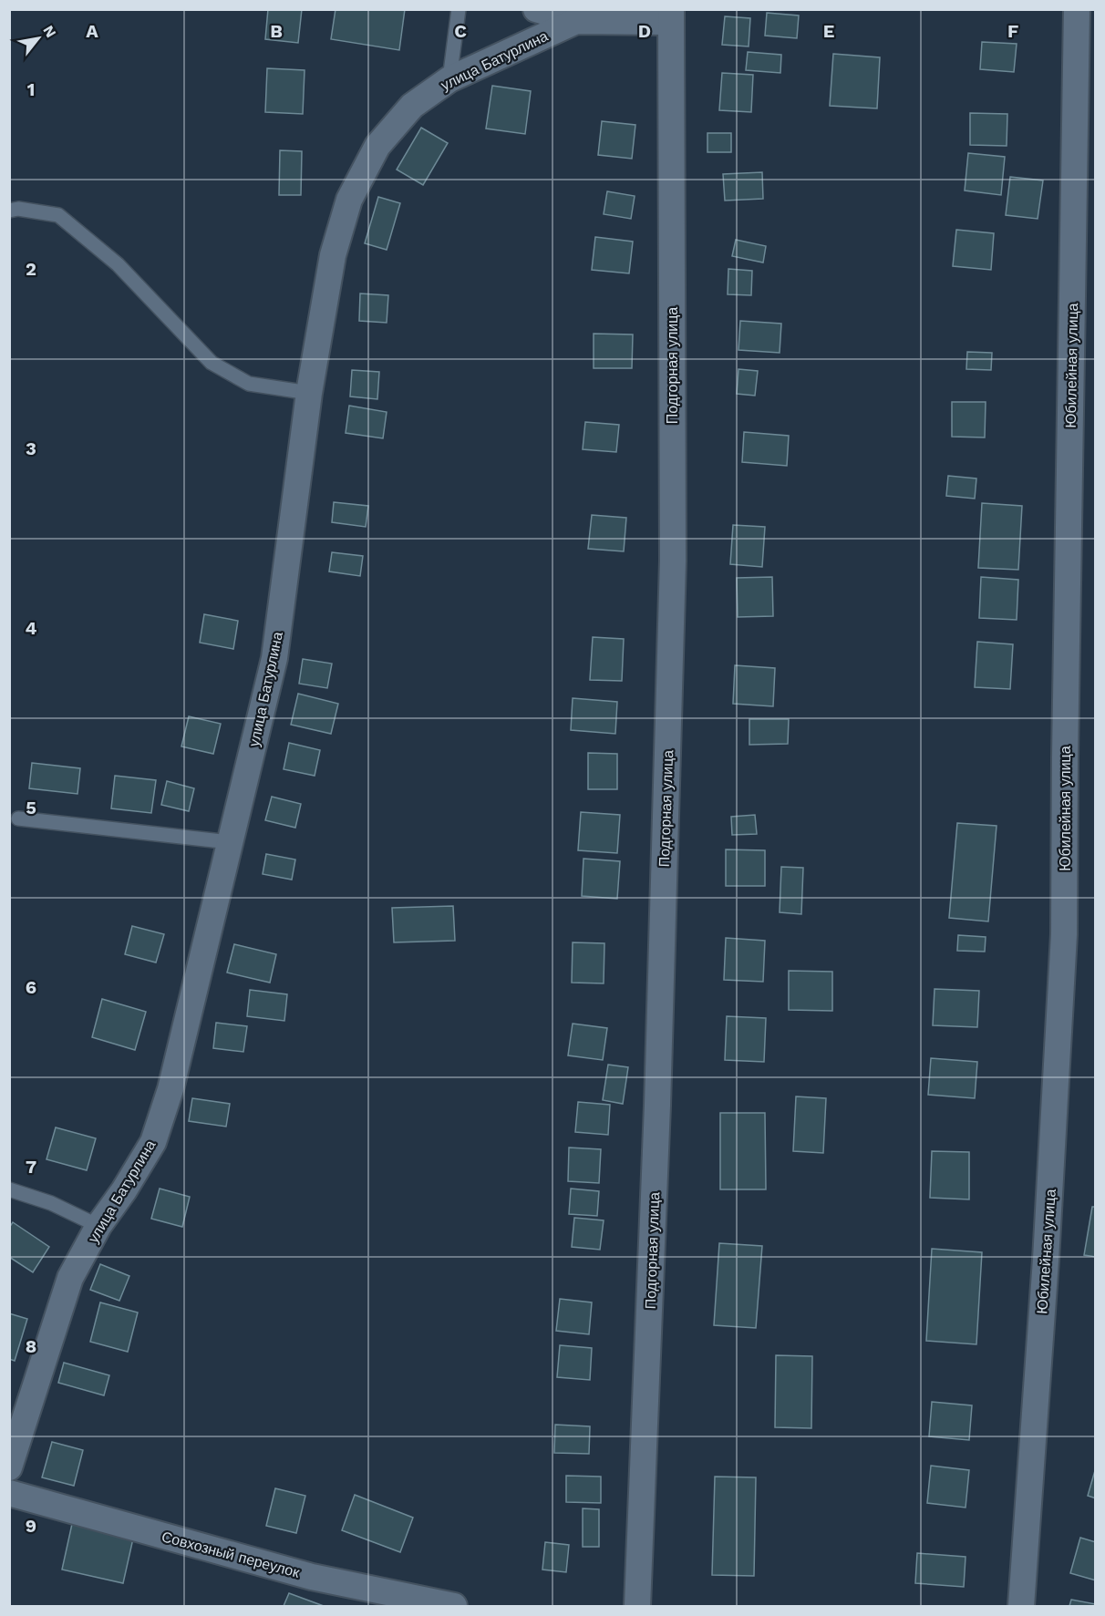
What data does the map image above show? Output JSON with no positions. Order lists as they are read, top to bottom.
{
  "streets": {
    "street": [
      "улица Батурлина",
      "Подгорная улица",
      "Юбилейная улица",
      "Совхозный переулок"
    ]
  },
  "crossings": [
    ["улица Батурлина", "Подгорная улица"]
  ],
  "north": "top right",
  "grid": {
    "columns": [
      "A",
      "B",
      "C",
      "D",
      "E",
      "F"
    ],
    "rows": [
      "1",
      "2",
      "3",
      "4",
      "5",
      "6",
      "7",
      "8",
      "9"
    ]
  }
}
